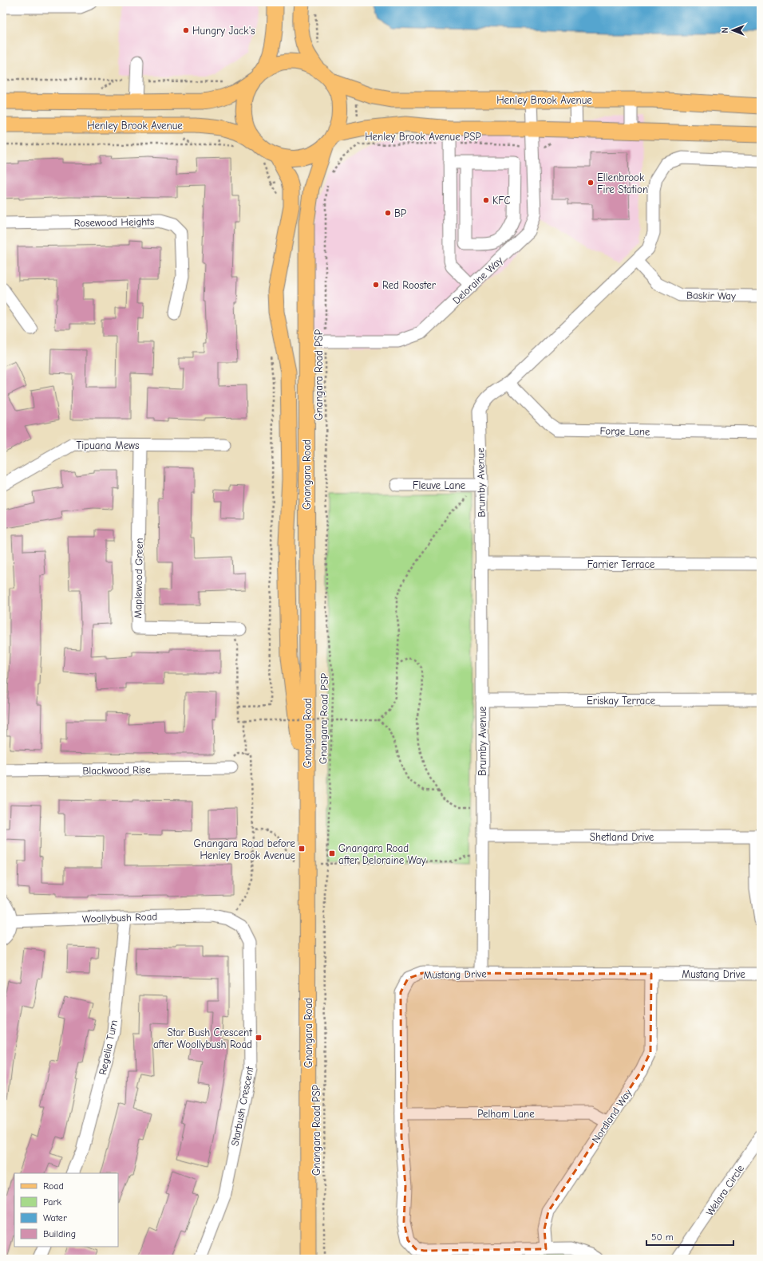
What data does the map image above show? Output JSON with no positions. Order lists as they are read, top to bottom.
{
  "streets": {
    "main road": ["Henley Brook Avenue", "Gnangara Road"],
    "street": [
      "Rosewood Heights",
      "Deloraine Way",
      "Baskir Way",
      "Forge Lane",
      "Tipuana Mews",
      "Brumby Avenue",
      "Fleuve Lane",
      "Farrier Terrace",
      "Maplewood Green",
      "Eriskay Terrace",
      "Blackwood Rise",
      "Shetland Drive",
      "Woollybush Road",
      "Mustang Drive",
      "Regelia Turn",
      "Starbush Crescent",
      "Pelham Lane",
      "Nordland Way",
      "Welara Circle"
    ],
    "path": ["Henley Brook Avenue PSP", "Gnangara Road PSP"]
  },
  "crossings": [
    ["Henley Brook Avenue", "Deloraine Way"],
    ["Henley Brook Avenue", "Gnangara Road"],
    ["Henley Brook Avenue PSP", "Deloraine Way"],
    ["Deloraine Way", "Gnangara Road PSP"],
    ["Baskir Way", "Brumby Avenue"],
    ["Forge Lane", "Brumby Avenue"],
    ["Tipuana Mews", "Maplewood Green"],
    ["Brumby Avenue", "Fleuve Lane"],
    ["Brumby Avenue", "Farrier Terrace"],
    ["Brumby Avenue", "Eriskay Terrace"],
    ["Brumby Avenue", "Shetland Drive"],
    ["Brumby Avenue", "Mustang Drive"],
    ["Woollybush Road", "Regelia Turn"],
    ["Woollybush Road", "Starbush Crescent"],
    ["Mustang Drive", "Pelham Lane"],
    ["Mustang Drive", "Nordland Way"],
    ["Pelham Lane", "Nordland Way"]
  ],
  "places": {
    "other": [
      "Hungry Jack's",
      "Ellenbrook Fire Station",
      "KFC",
      "BP",
      "Red Rooster"
    ],
    "transit": ["Gnangara Road before Henley Brook Avenue", "Gnangara Road after Deloraine Way", "Star Bush Crescent after Woollybush Road"]
  },
  "legend": [
    "Road",
    "Park",
    "Water",
    "Building"
  ],
  "scale_bar": "50 m",
  "north": "left"
}
